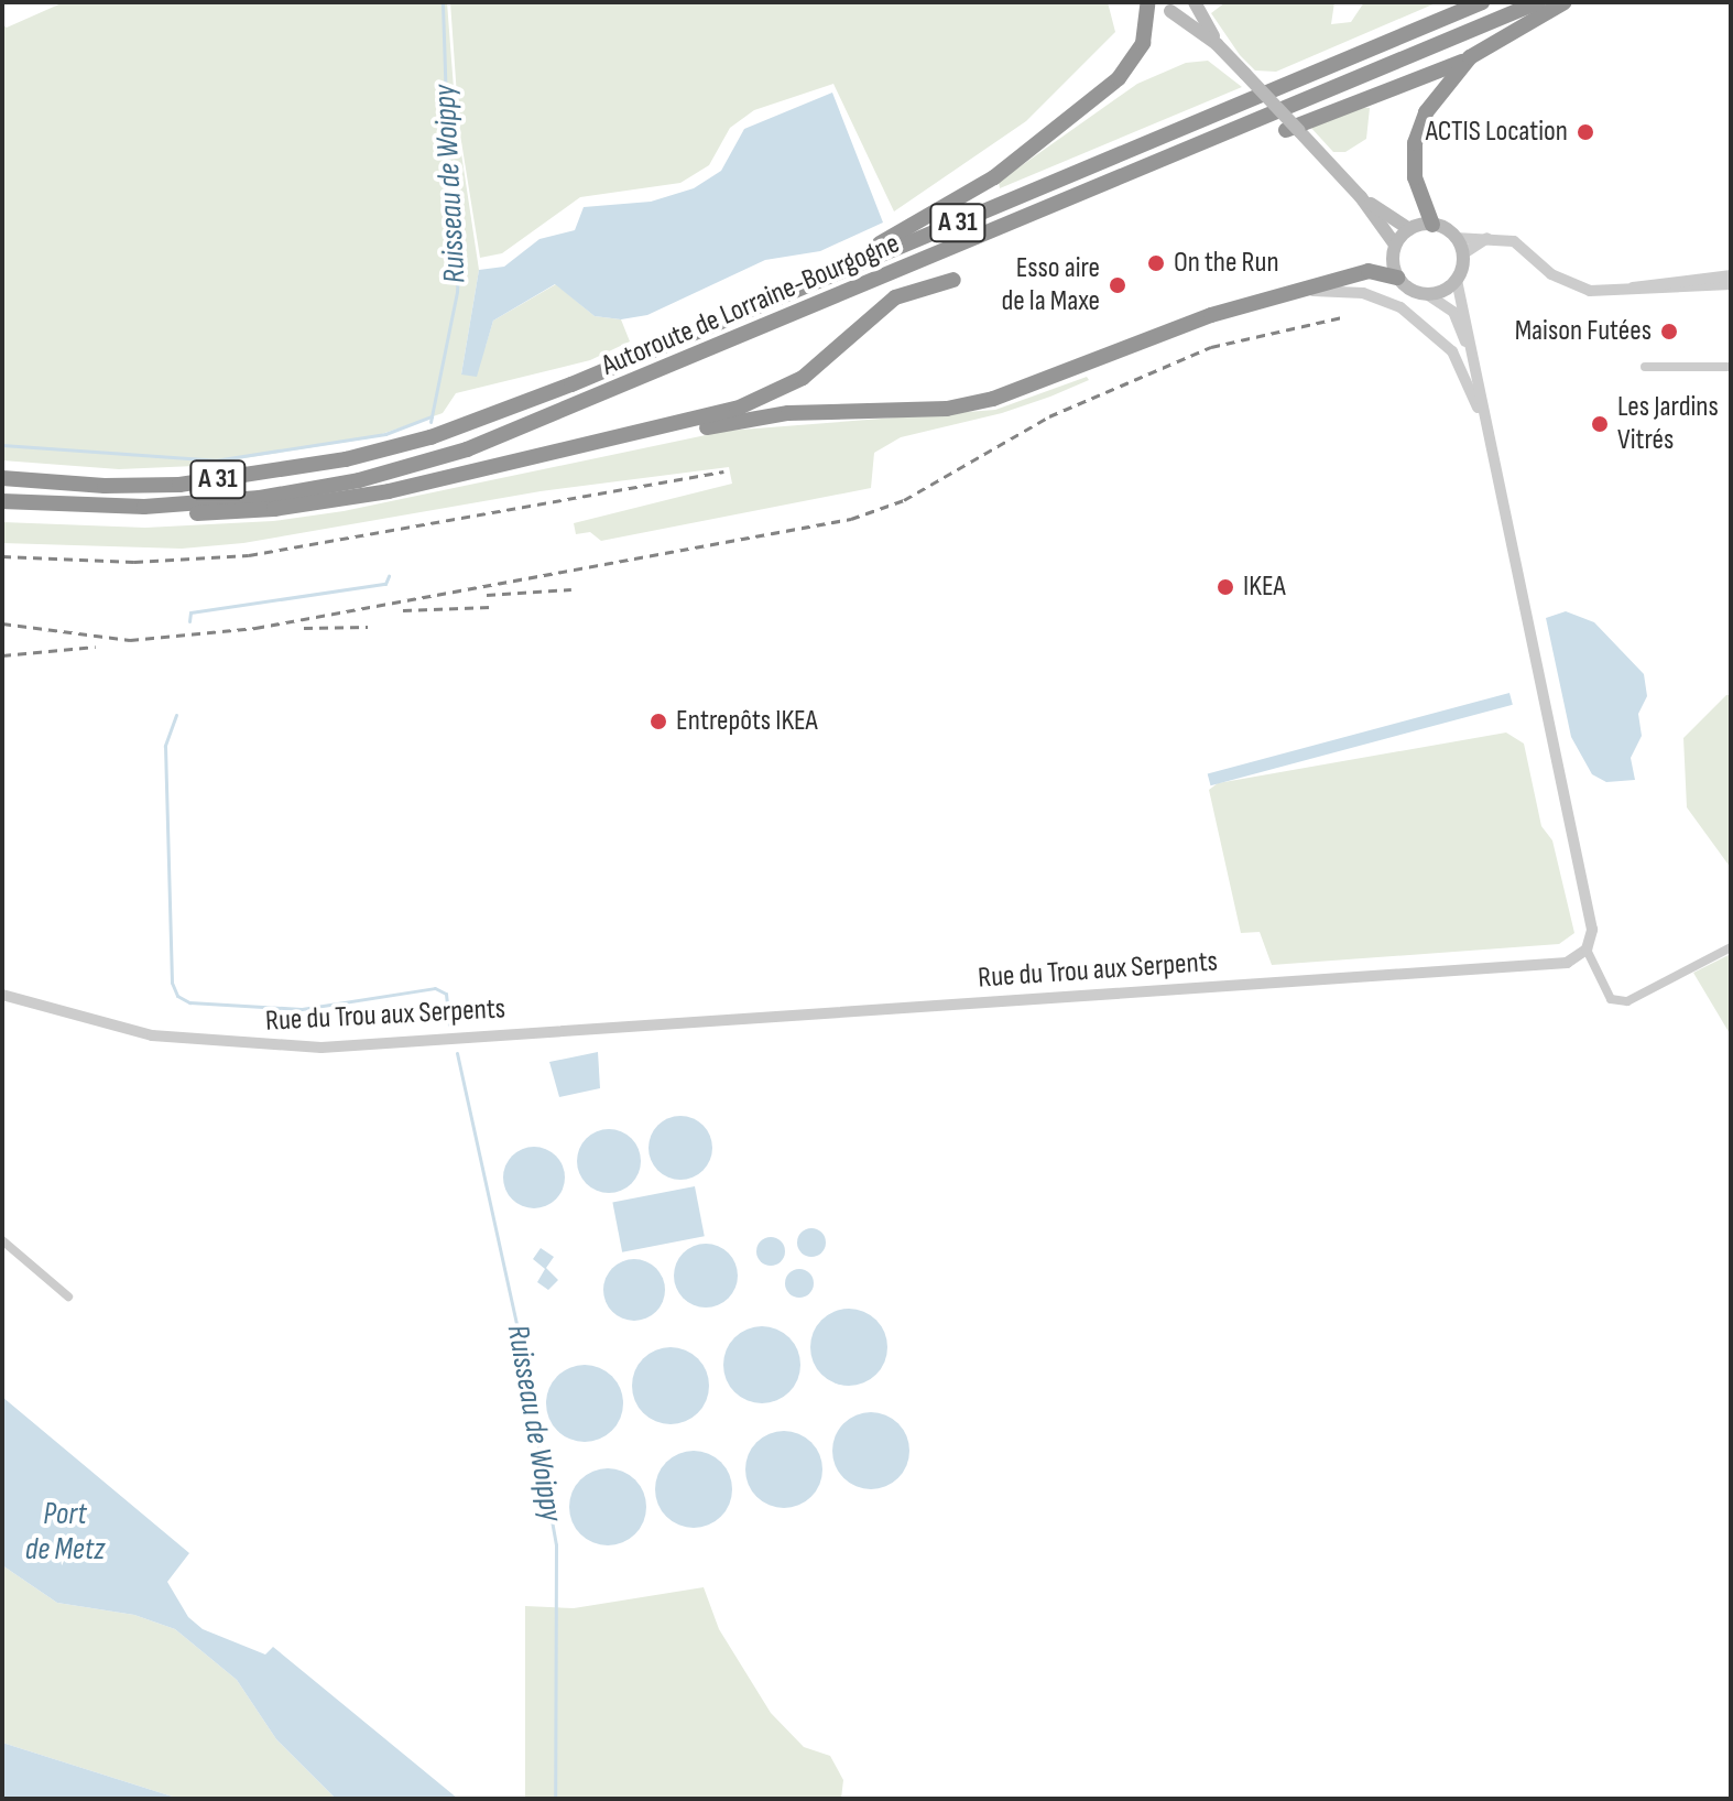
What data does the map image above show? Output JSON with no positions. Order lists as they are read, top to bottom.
{
  "streets": {
    "highway": ["A 31", "Autoroute de Lorraine-Bourgogne"],
    "street": ["Rue du Trou aux Serpents"]
  },
  "water": ["Ruisseau de Woippy", "Port de Metz"],
  "places": [
    "ACTIS Location",
    "On the Run",
    "Esso aire de la Maxe",
    "Maison Futées",
    "Les Jardins Vitrés",
    "IKEA",
    "Entrepôts IKEA"
  ]
}
